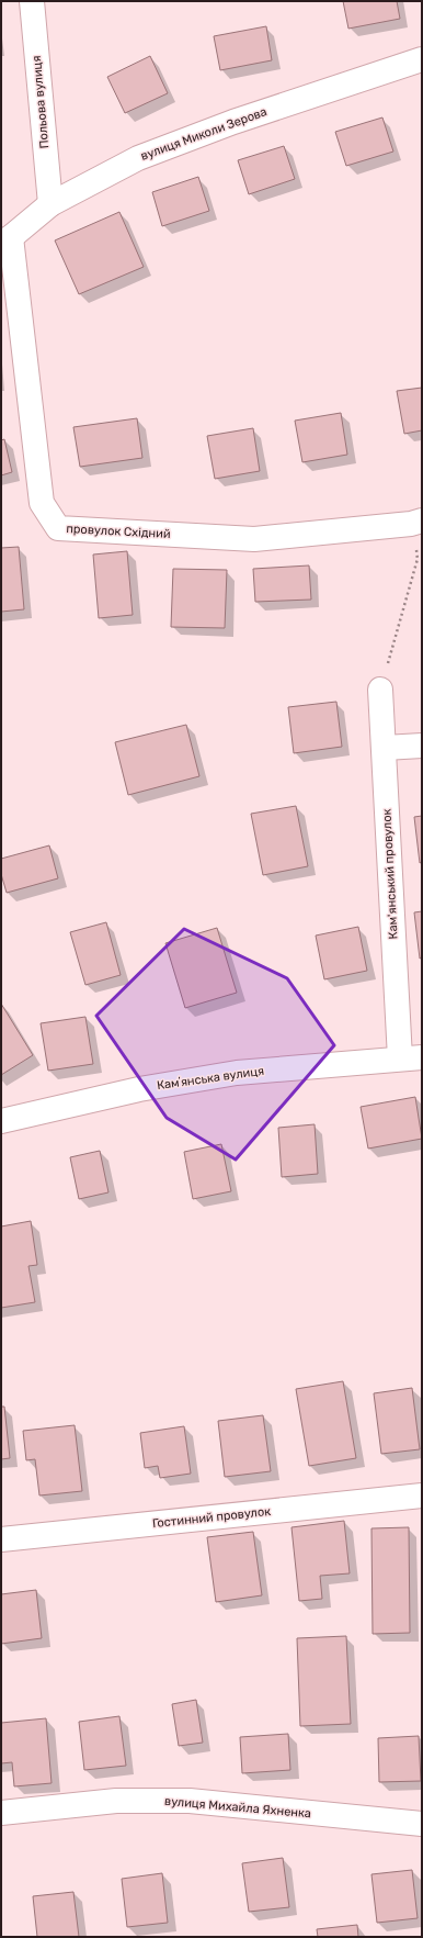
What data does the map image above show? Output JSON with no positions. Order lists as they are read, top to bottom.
{
  "streets": {
    "street": [
      "Польова вулиця",
      "вулиця Миколи Зерова",
      "провулок Східний",
      "Кам'янський провулок",
      "Камʼянська вулиця",
      "Гостинний провулок",
      "вулиця Михайла Яхненка"
    ]
  },
  "crossings": [
    ["Польова вулиця", "вулиця Миколи Зерова"],
    ["вулиця Миколи Зерова", "провулок Східний"],
    ["Кам'янський провулок", "Камʼянська вулиця"]
  ]
}
